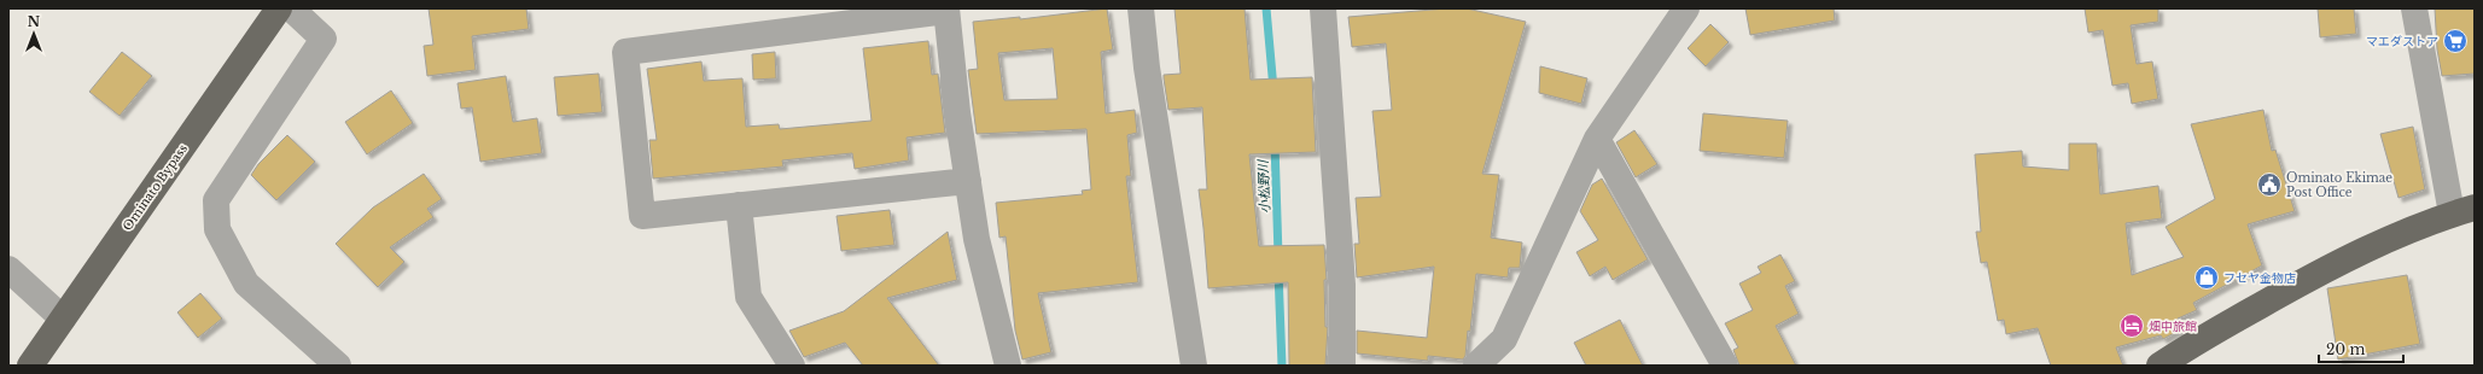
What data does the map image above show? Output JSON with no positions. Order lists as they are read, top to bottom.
{
  "streets": {
    "highway": ["Ominato Bypass"]
  },
  "water": ["小松野川"],
  "places": {
    "supermarket": ["マエダストア"],
    "public building": ["Ominato Ekimae Post Office"],
    "shop": ["フセヤ金物店"],
    "hotel": ["畑中旅館"]
  },
  "scale_bar": "20 m",
  "north": "top"
}
